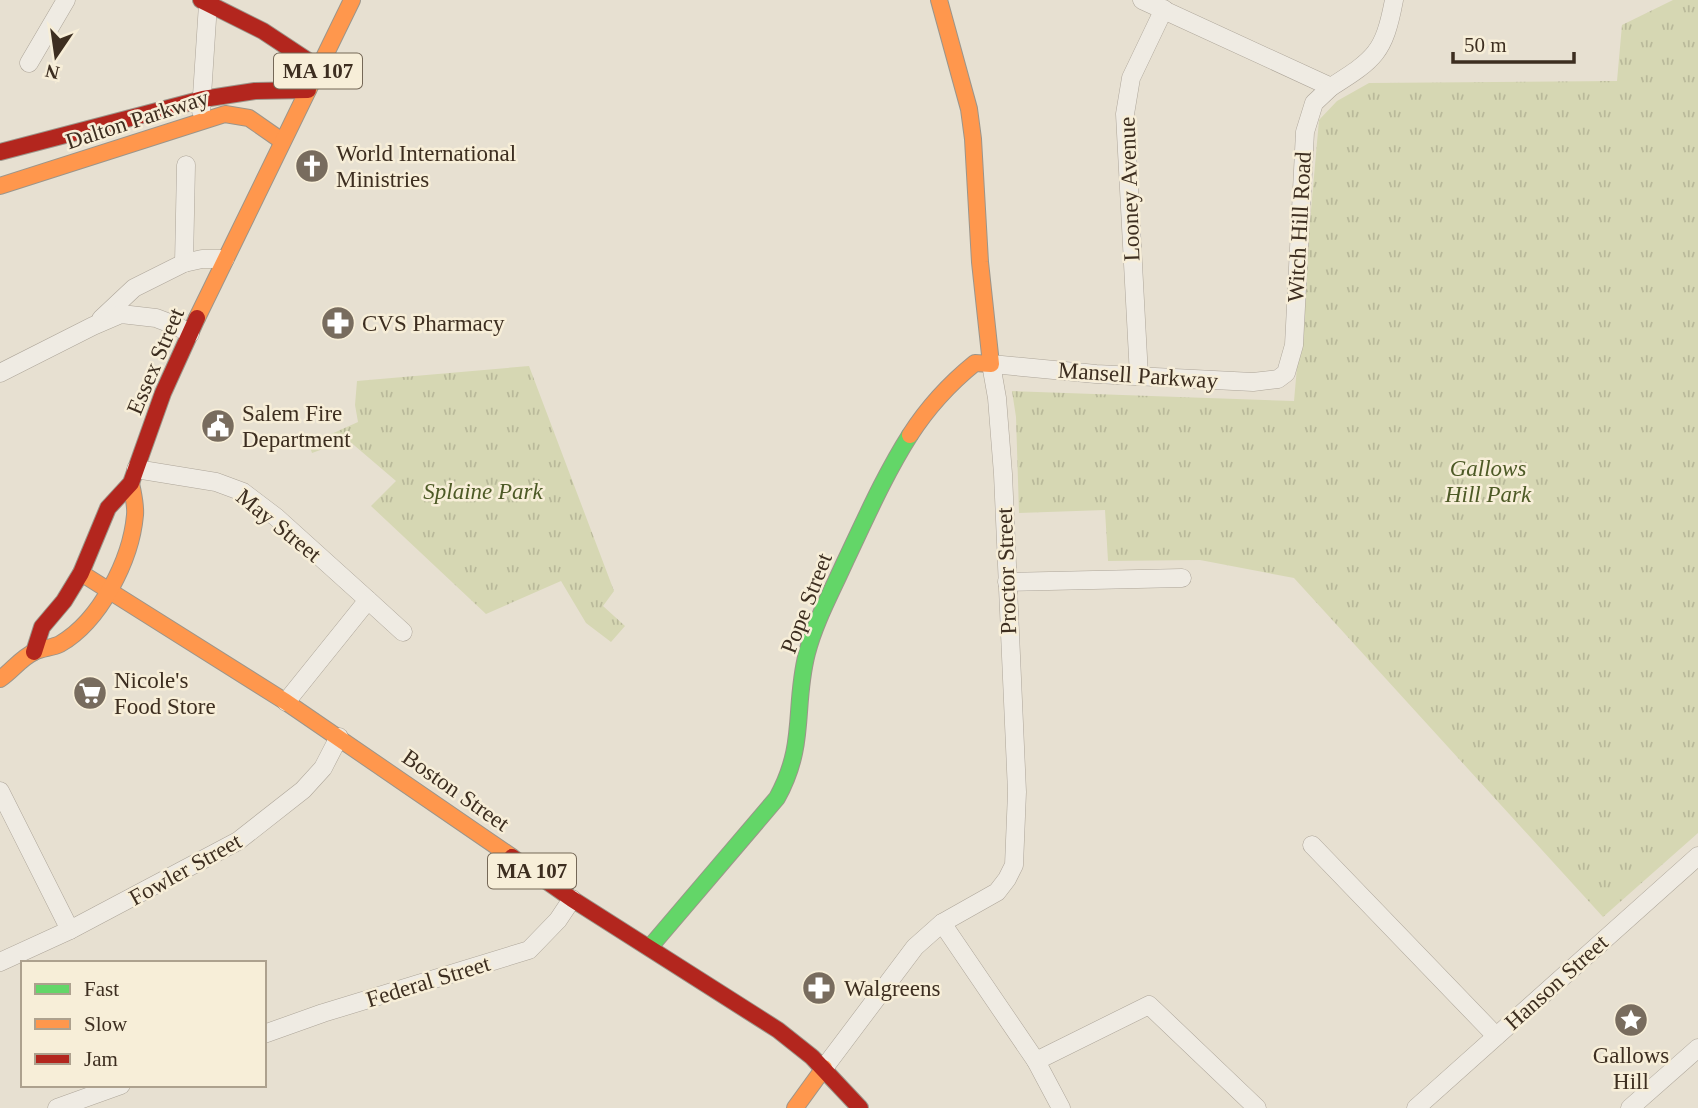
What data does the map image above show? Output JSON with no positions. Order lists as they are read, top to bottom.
{
  "streets": {
    "main road": [
      "MA 107",
      "Dalton Parkway",
      "Essex Street",
      "Proctor Street",
      "Pope Street",
      "Boston Street"
    ],
    "street": [
      "Looney Avenue",
      "Witch Hill Road",
      "Mansell Parkway",
      "May Street",
      "Fowler Street",
      "Federal Street",
      "Hanson Street"
    ]
  },
  "crossings": [
    ["MA 107", "Dalton Parkway"],
    ["MA 107", "Essex Street"],
    ["Looney Avenue", "Mansell Parkway"],
    ["Witch Hill Road", "Mansell Parkway"],
    ["Essex Street", "May Street"],
    ["Essex Street", "Boston Street"],
    ["Mansell Parkway", "Proctor Street"],
    ["Mansell Parkway", "Pope Street"],
    ["Proctor Street", "Pope Street"],
    ["Proctor Street", "Boston Street"],
    ["Pope Street", "Boston Street"],
    ["Boston Street", "Fowler Street"],
    ["Boston Street", "Federal Street"]
  ],
  "parks": ["Gallows Hill Park", "Splaine Park"],
  "places": {
    "church": ["World International Ministries"],
    "pharmacy": ["CVS Pharmacy", "Walgreens"],
    "public building": ["Salem Fire Department"],
    "supermarket": ["Nicole's Food Store"],
    "place": ["Gallows Hill"]
  },
  "legend": ["Fast", "Slow", "Jam"],
  "scale_bar": "50 m",
  "north": "bottom"
}
